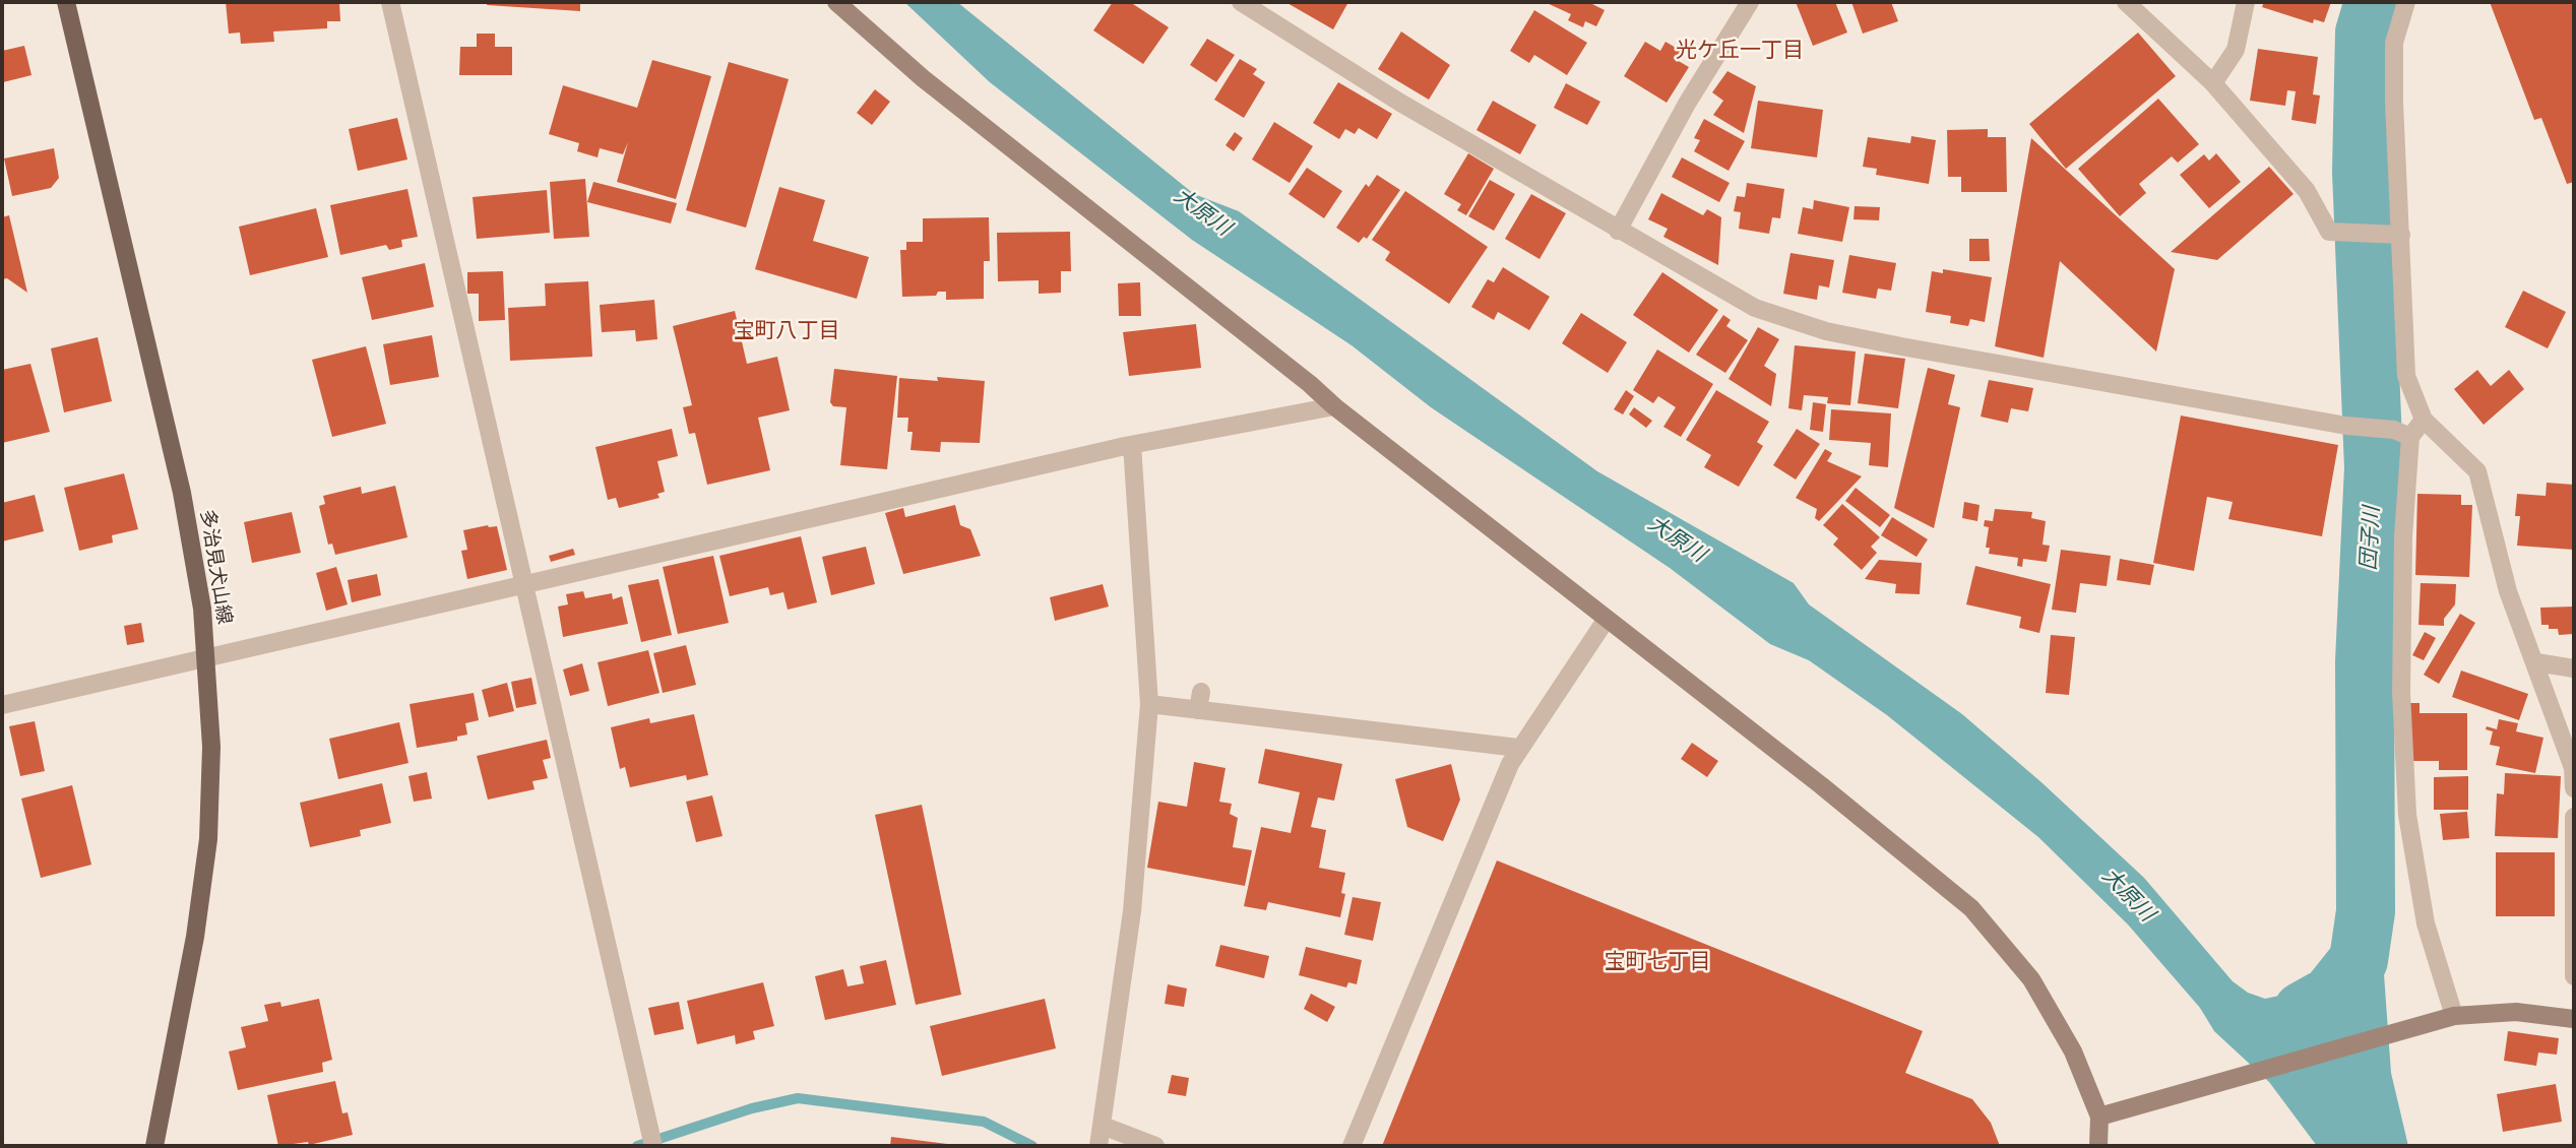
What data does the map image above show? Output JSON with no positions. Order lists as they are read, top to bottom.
{
  "streets": {
    "main road": ["多治見犬山線"]
  },
  "districts": ["光ケ丘一丁目", "宝町八丁目", "宝町七丁目"],
  "water": ["大原川", "団子川"]
}
